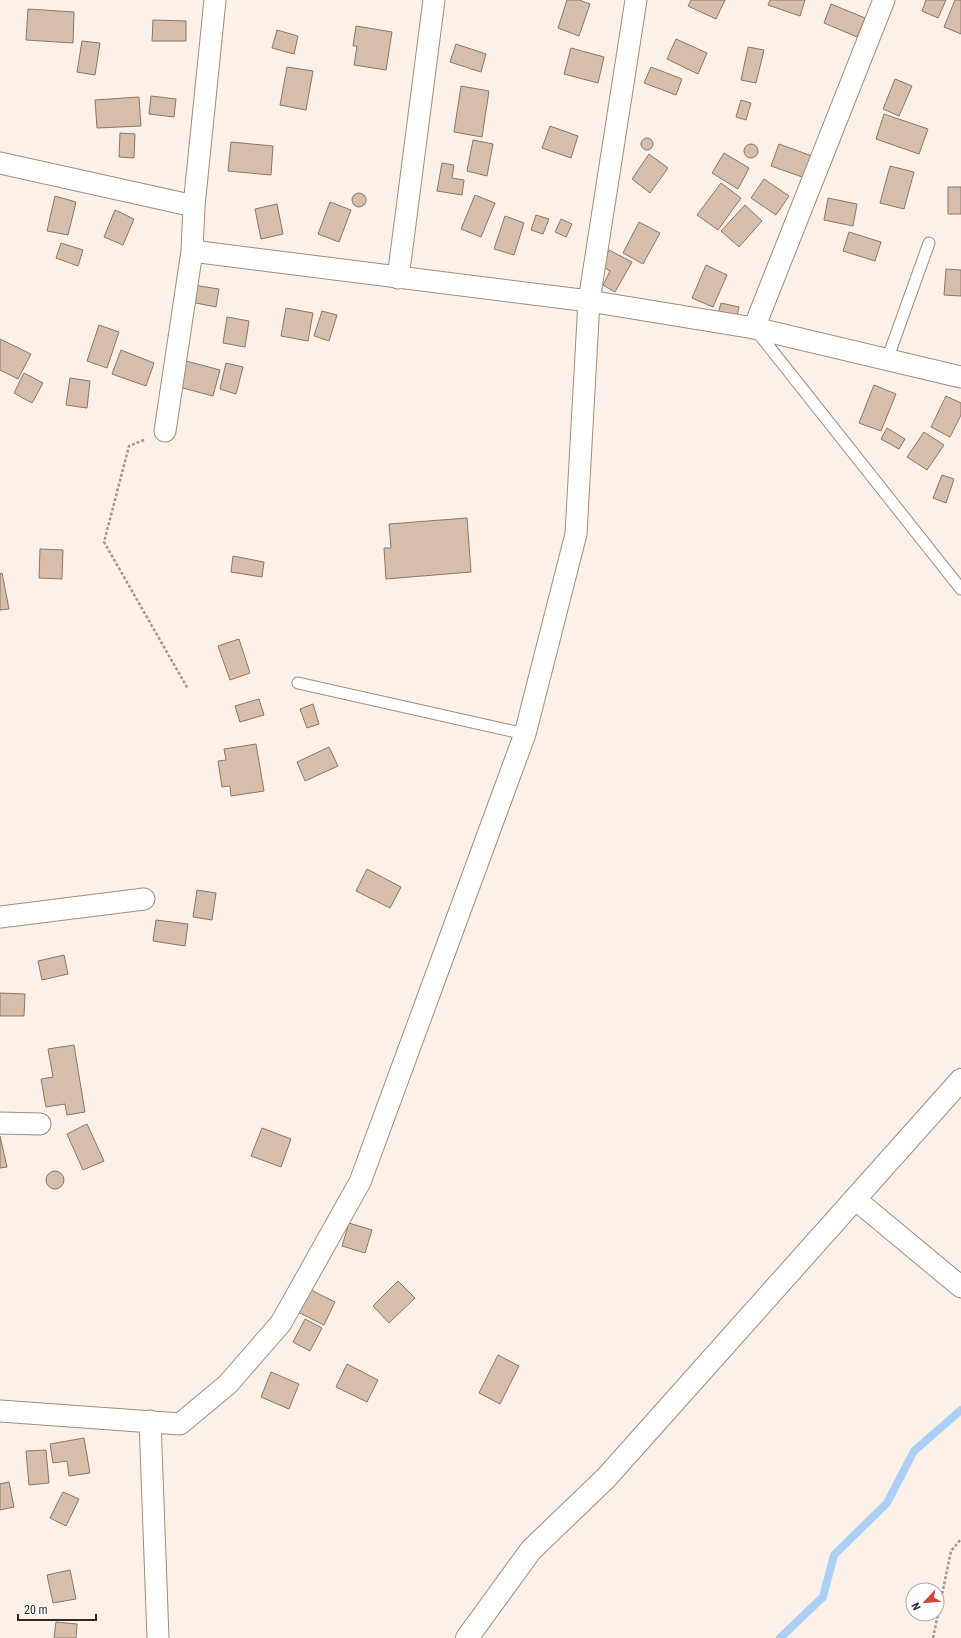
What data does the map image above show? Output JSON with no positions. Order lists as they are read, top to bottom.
{
  "scale_bar": "20 m",
  "north": "bottom left"
}
